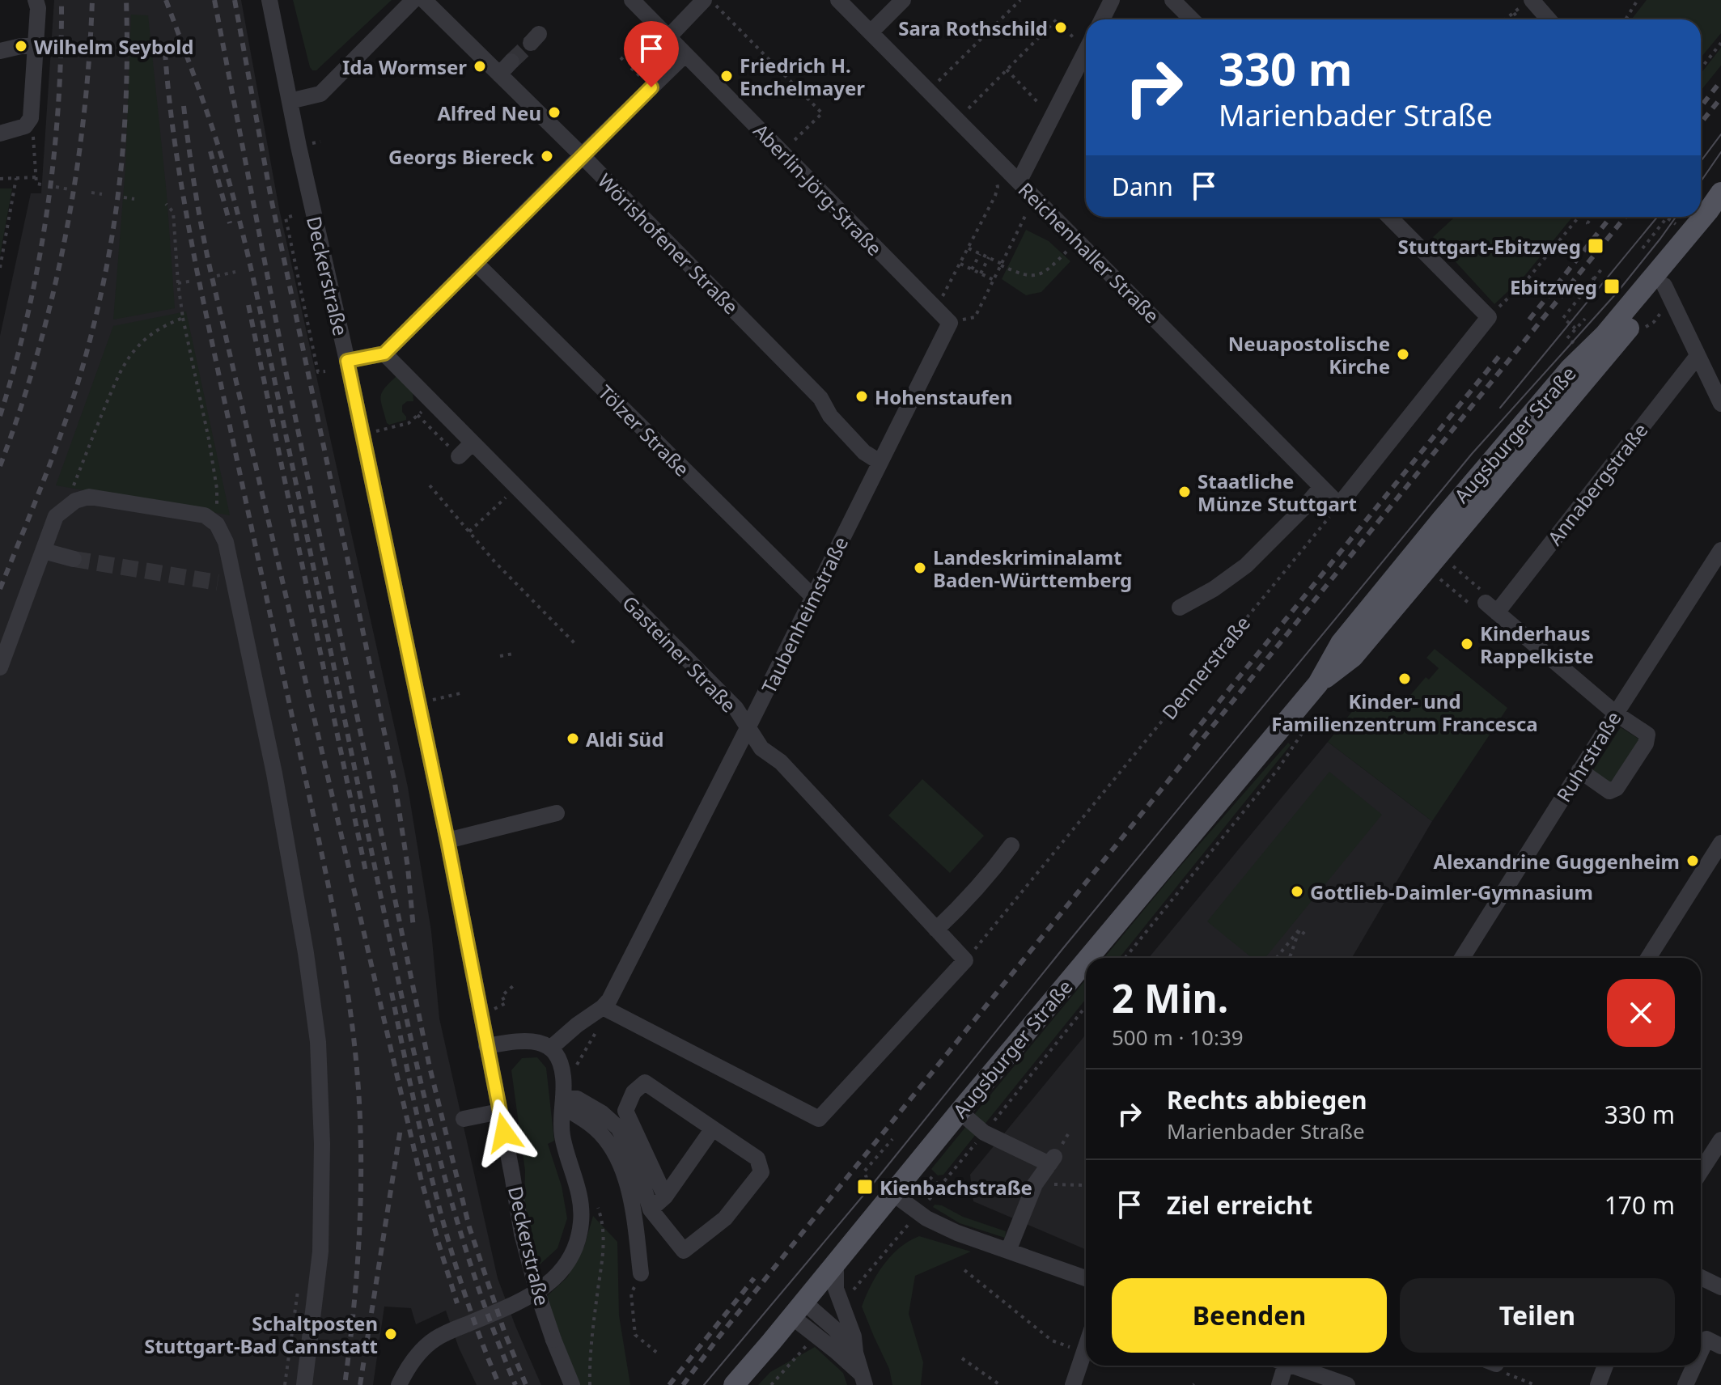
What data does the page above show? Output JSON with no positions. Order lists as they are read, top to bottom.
{
  "streets": {
    "main road": ["Augsburger Straße"],
    "street": [
      "Aberlin-Jörg-Straße",
      "Wörishofener Straße",
      "Reichenhaller Straße",
      "Deckerstraße",
      "Tölzer Straße",
      "Annabergstraße",
      "Taubenheimstraße",
      "Gasteiner Straße",
      "Ruhrstraße"
    ],
    "path": ["Dennerstraße"]
  },
  "crossings": [
    ["Aberlin-Jörg-Straße", "Taubenheimstraße"],
    ["Wörishofener Straße", "Taubenheimstraße"],
    ["Reichenhaller Straße", "Dennerstraße"],
    ["Tölzer Straße", "Taubenheimstraße"],
    ["Taubenheimstraße", "Gasteiner Straße"],
    ["Gasteiner Straße", "Dennerstraße"]
  ],
  "places": {
    "other": [
      "Sara Rothschild",
      "Wilhelm Seybold",
      "Ida Wormser",
      "Friedrich H. Enchelmayer",
      "Alfred Neu",
      "Georgs Biereck",
      "Neuapostolische Kirche",
      "Hohenstaufen",
      "Staatliche Münze Stuttgart",
      "Landeskriminalamt Baden-Württemberg",
      "Kinderhaus Rappelkiste",
      "Kinder- und Familienzentrum Francesca",
      "Aldi Süd",
      "Alexandrine Guggenheim",
      "Gottlieb-Daimler-Gymnasium",
      "Schaltposten Stuttgart-Bad Cannstatt"
    ],
    "transit": ["Stuttgart-Ebitzweg", "Ebitzweg", "Kienbachstraße"]
  },
  "page": {
    "turn": ["330 m", "Marienbader Straße"],
    "then": "Dann",
    "heading": ["2 Min.", "500 m · 10:39"],
    "list": [
      {
        "name": "Rechts abbiegen",
        "note": "Marienbader Straße",
        "value": "330 m"
      },
      {
        "name": "Ziel erreicht",
        "value": "170 m"
      }
    ],
    "buttons": ["Beenden", "Teilen"]
  }
}
